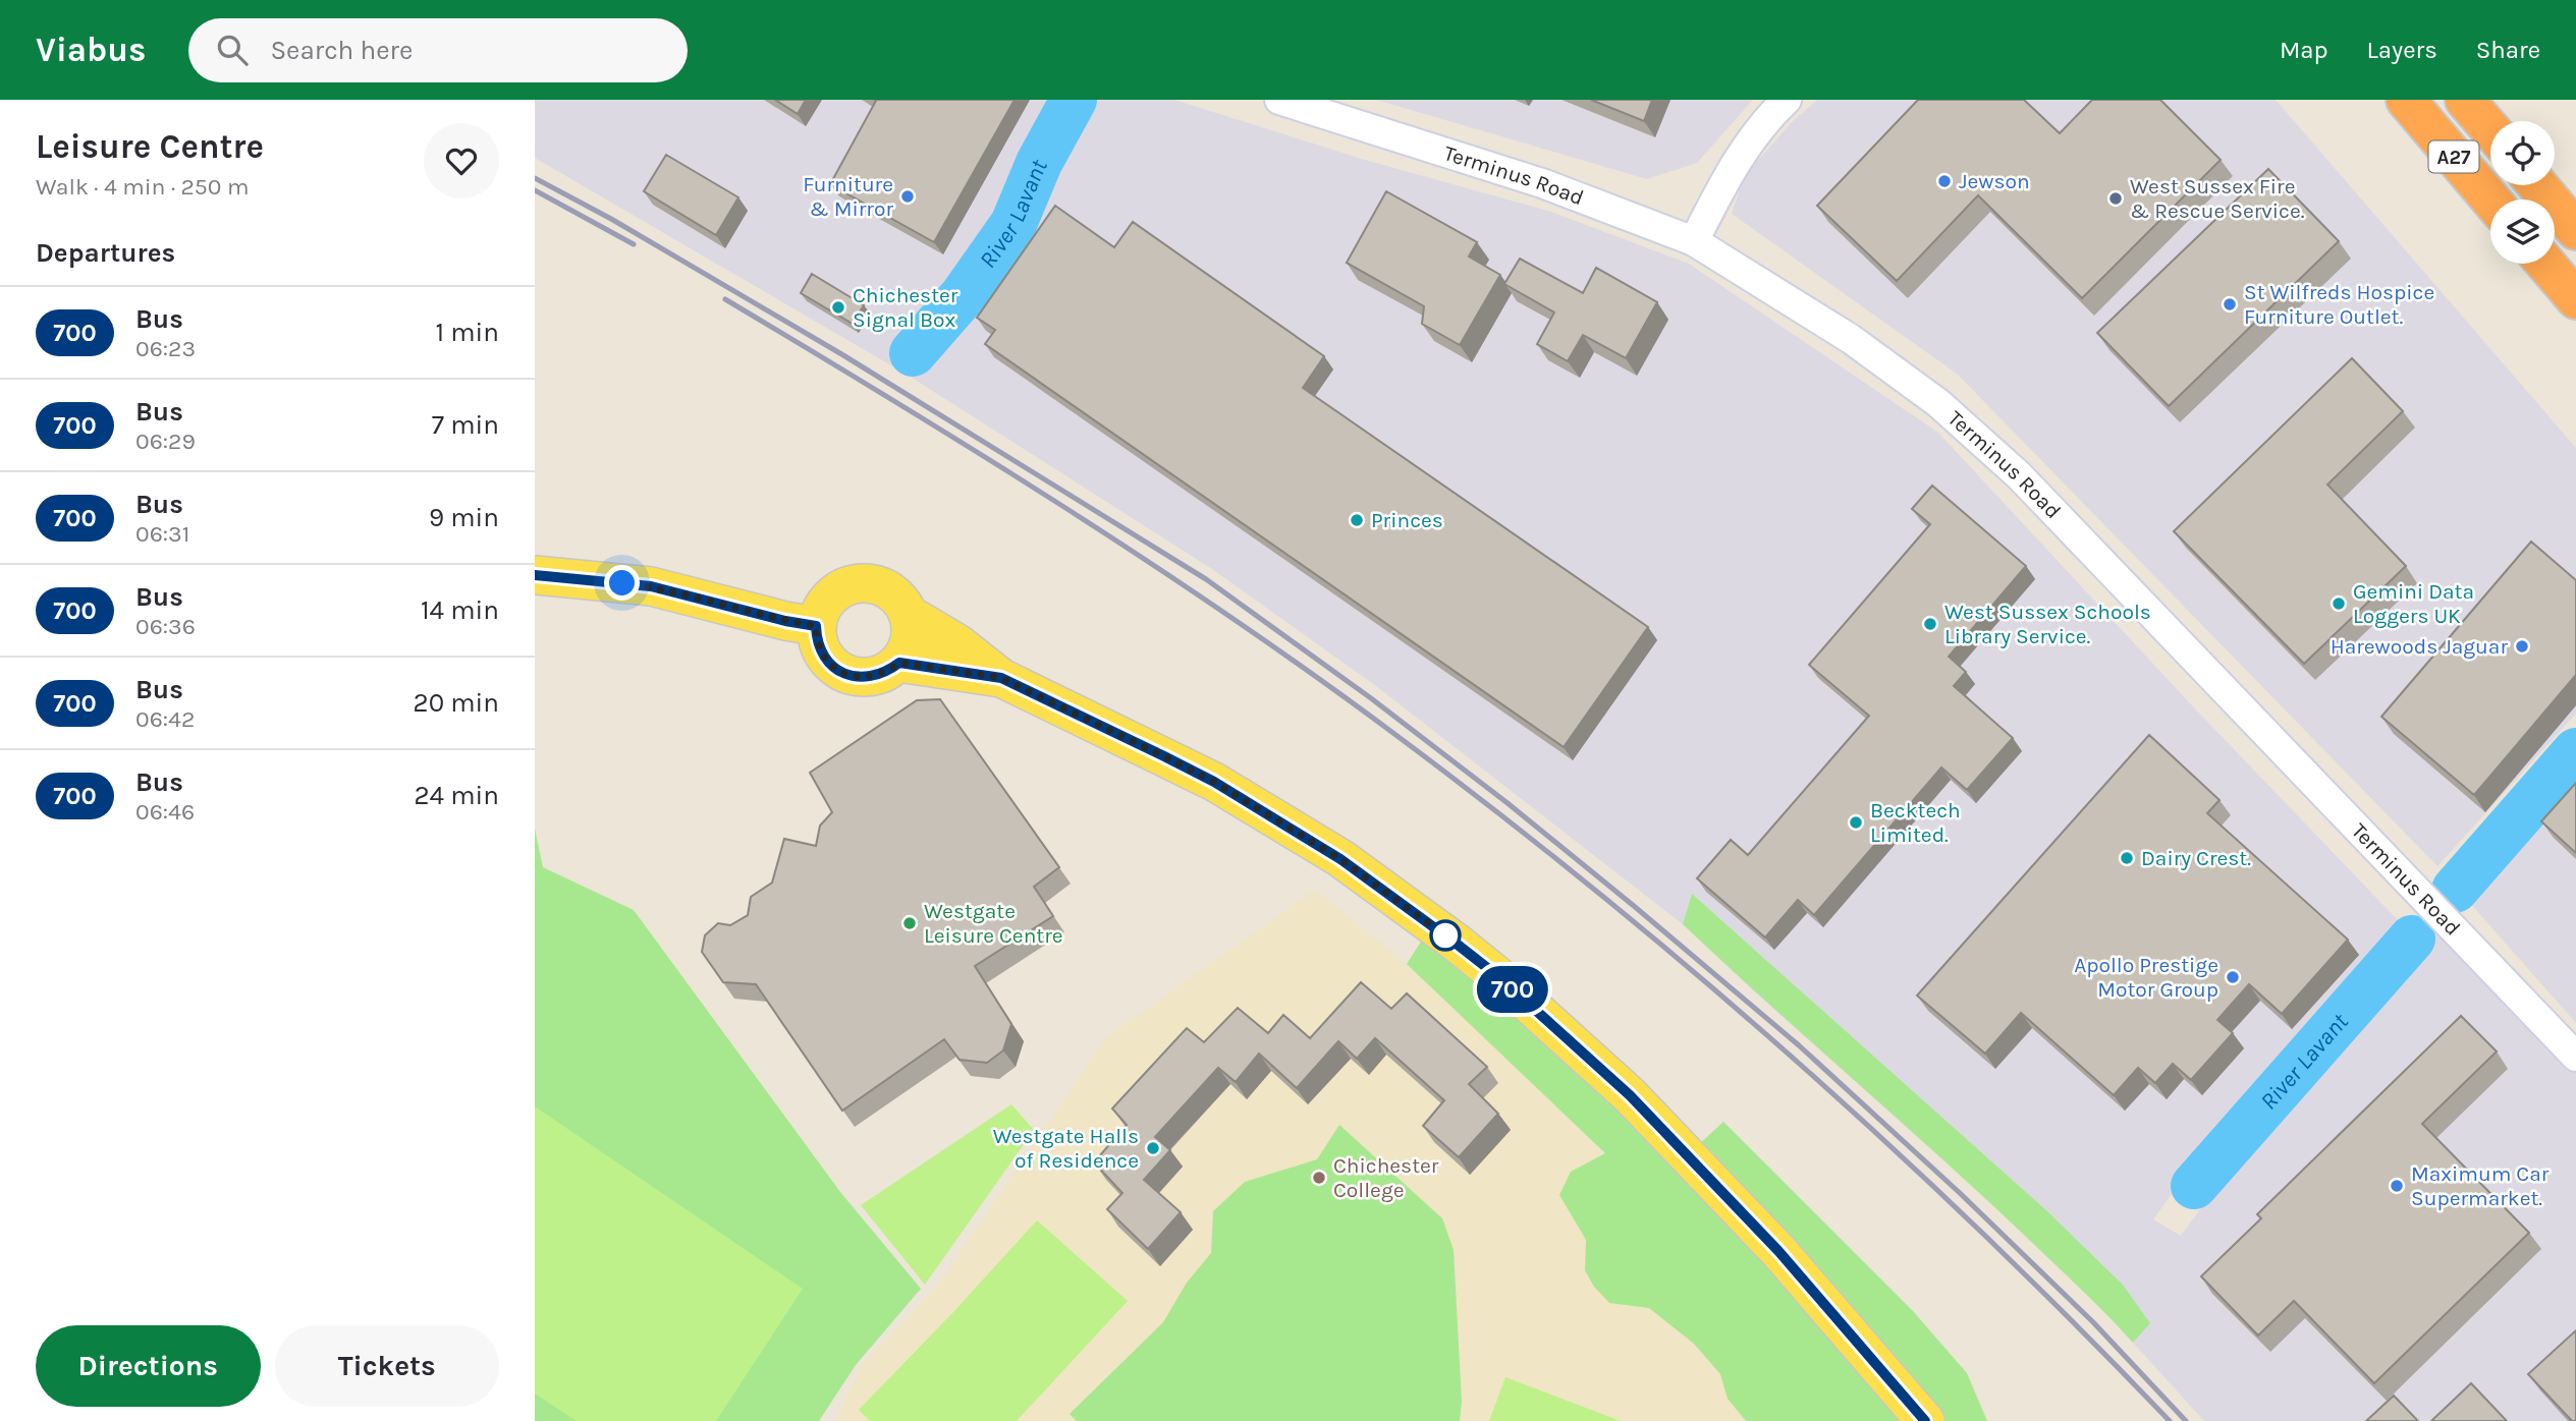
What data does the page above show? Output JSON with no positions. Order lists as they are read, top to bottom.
{
  "streets": {
    "highway": ["A27"],
    "street": ["Terminus Road"]
  },
  "water": ["River Lavant"],
  "places": [
    "Jewson",
    "Furniture & Mirror",
    "West Sussex Fire & Rescue Service.",
    "St Wilfreds Hospice Furniture Outlet.",
    "Chichester Signal Box",
    "Princes",
    "Gemini Data Loggers UK",
    "West Sussex Schools Library Service.",
    "Harewoods Jaguar",
    "Becktech Limited.",
    "Dairy Crest.",
    "Westgate Leisure Centre",
    "Apollo Prestige Motor Group",
    "Westgate Halls of Residence",
    "Chichester College",
    "Maximum Car Supermarket."
  ],
  "lines": ["bus line 700"],
  "page": {
    "header": "Viabus",
    "search": "Search here",
    "nav": ["Map", "Layers", "Share"],
    "heading": [
      ["Leisure Centre", "Walk · 4 min · 250 m"],
      "Departures"
    ],
    "on_map": "700",
    "list": [
      {
        "mark": "700",
        "name": "Bus",
        "note": "06:23",
        "value": "1 min"
      },
      {
        "mark": "700",
        "name": "Bus",
        "note": "06:29",
        "value": "7 min"
      },
      {
        "mark": "700",
        "name": "Bus",
        "note": "06:31",
        "value": "9 min"
      },
      {
        "mark": "700",
        "name": "Bus",
        "note": "06:36",
        "value": "14 min"
      },
      {
        "mark": "700",
        "name": "Bus",
        "note": "06:42",
        "value": "20 min"
      },
      {
        "mark": "700",
        "name": "Bus",
        "note": "06:46",
        "value": "24 min"
      }
    ],
    "buttons": ["Directions", "Tickets"]
  }
}
